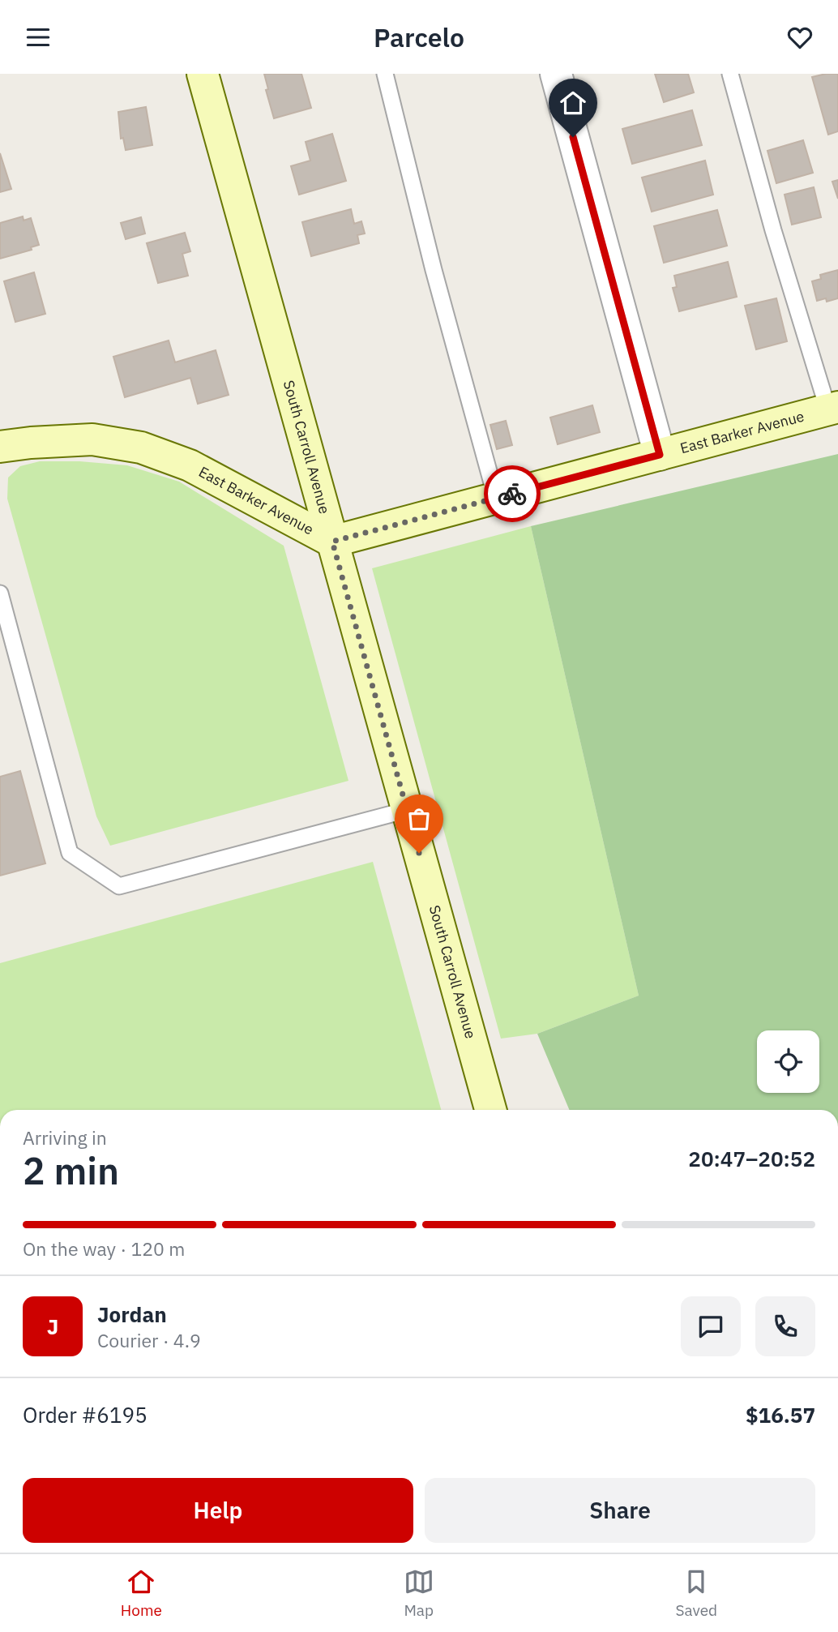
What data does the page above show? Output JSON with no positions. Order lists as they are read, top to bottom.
{
  "streets": {
    "street": ["East Barker Avenue", "South Carroll Avenue"]
  },
  "crossings": [
    ["East Barker Avenue", "South Carroll Avenue"]
  ],
  "page": {
    "header": "Parcelo",
    "heading": ["2 min", "Arriving in", "20:47–20:52"],
    "panel": [
      "Jordan",
      "Courier · 4.9",
      "Order #6195",
      "$16.57"
    ],
    "bar": "On the way · 120 m",
    "round": "J",
    "buttons": ["Help", "Share"],
    "tabs": ["Home", "Map", "Saved"]
  }
}
